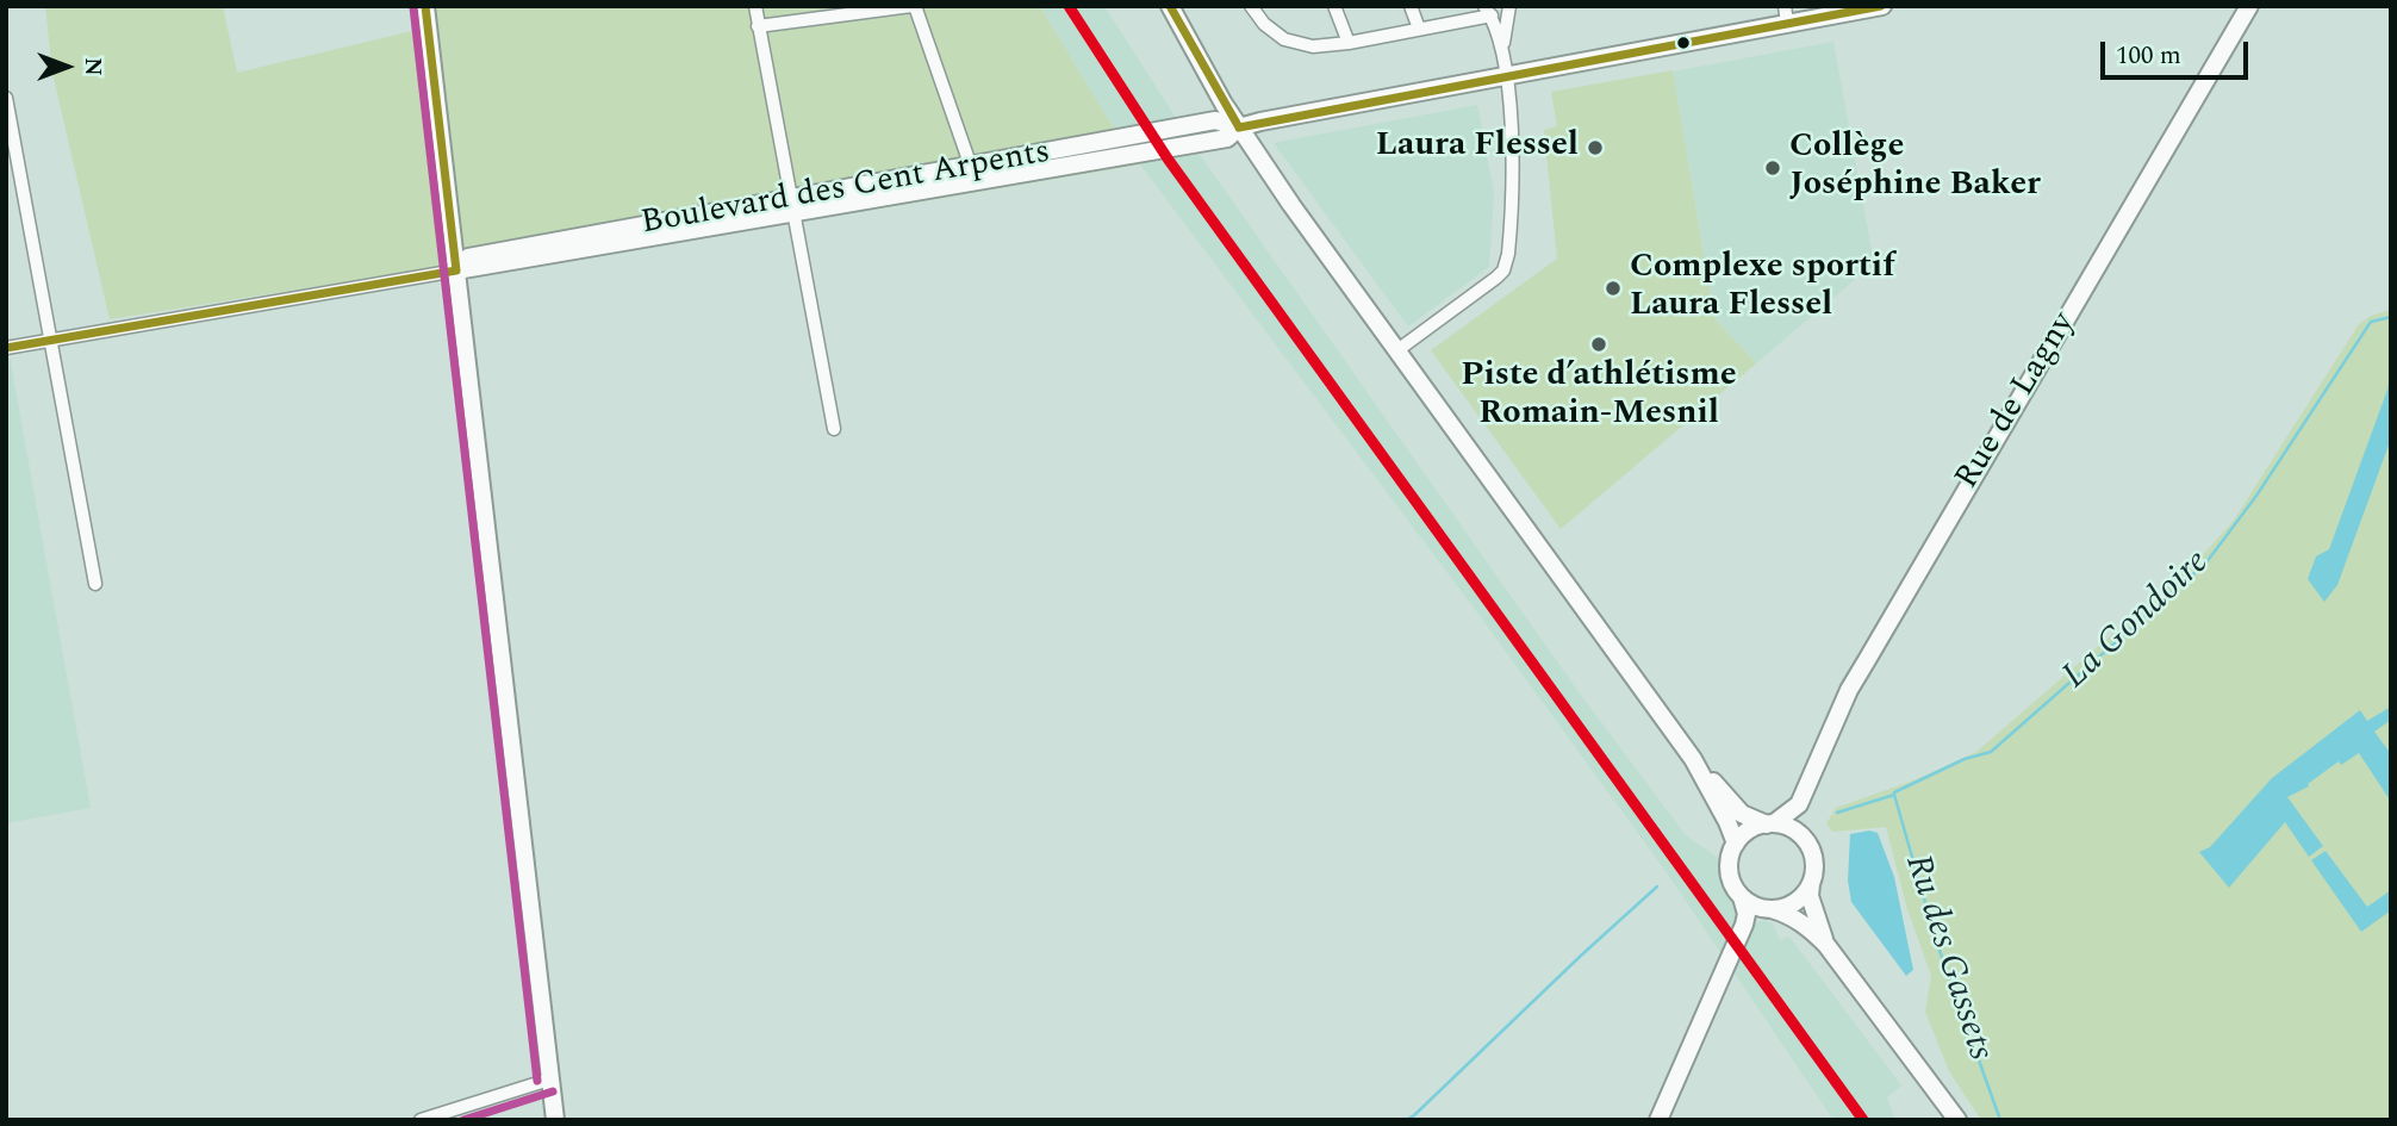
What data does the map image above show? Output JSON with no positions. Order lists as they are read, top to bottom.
{
  "streets": {
    "main road": ["Boulevard des Cent Arpents", "Rue de Lagny"]
  },
  "water": ["La Gondoire", "Ru des Gassets"],
  "places": [
    "Laura Flessel",
    "Collège Joséphine Baker",
    "Complexe sportif Laura Flessel",
    "Piste d’athlétisme Romain-Mesnil"
  ],
  "scale_bar": "100 m",
  "north": "right"
}
